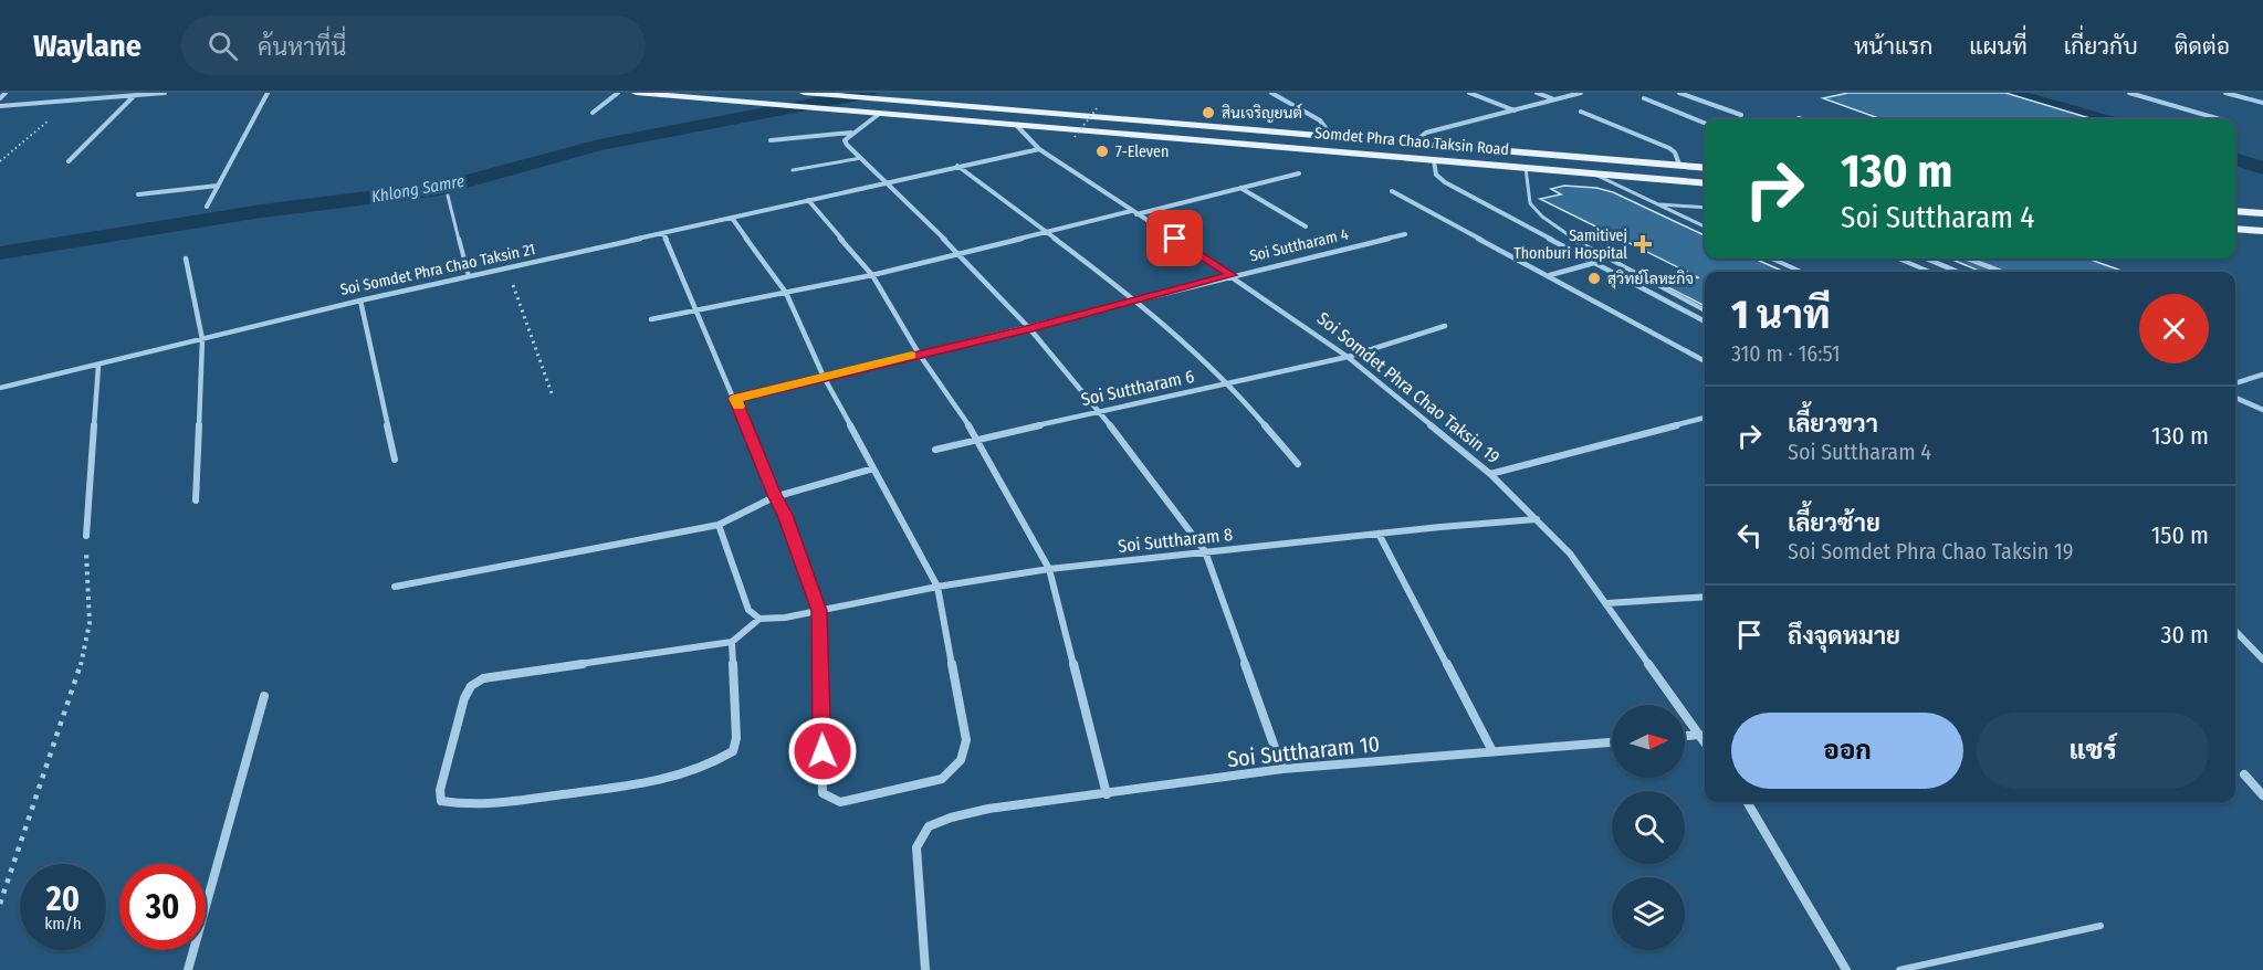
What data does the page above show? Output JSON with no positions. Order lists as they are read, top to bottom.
{
  "streets": {
    "main road": ["Somdet Phra Chao Taksin Road"],
    "street": [
      "Soi Suttharam 4",
      "Soi Somdet Phra Chao Taksin 21",
      "Soi Suttharam 6",
      "Soi Somdet Phra Chao Taksin 19",
      "Soi Suttharam 8",
      "Soi Suttharam 10"
    ]
  },
  "crossings": [
    ["Somdet Phra Chao Taksin Road", "Soi Somdet Phra Chao Taksin 19"],
    ["Soi Suttharam 4", "Soi Somdet Phra Chao Taksin 19"],
    ["Soi Somdet Phra Chao Taksin 21", "Soi Somdet Phra Chao Taksin 19"],
    ["Soi Suttharam 6", "Soi Somdet Phra Chao Taksin 19"],
    ["Soi Somdet Phra Chao Taksin 19", "Soi Suttharam 8"]
  ],
  "water": ["Khlong Samre"],
  "places": {
    "other": ["สินเจริญยนต์", "7-Eleven", "สุวิทย์โลหะกิจ"],
    "health": ["Samitivej Thonburi Hospital"]
  },
  "north": "right",
  "page": {
    "header": "Waylane",
    "search": "ค้นหาที่นี่",
    "nav": [
      "หน้าแรก",
      "แผนที่",
      "เกี่ยวกับ",
      "ติดต่อ"
    ],
    "turn": ["130 m", "Soi Suttharam 4"],
    "heading": ["1 นาที", "310 m · 16:51"],
    "list": [
      {
        "name": "เลี้ยวขวา",
        "note": "Soi Suttharam 4",
        "value": "130 m"
      },
      {
        "name": "เลี้ยวซ้าย",
        "note": "Soi Somdet Phra Chao Taksin 19",
        "value": "150 m"
      },
      {
        "name": "ถึงจุดหมาย",
        "value": "30 m"
      }
    ],
    "buttons": ["ออก", "แชร์"],
    "speed": "20 km/h",
    "limit": "30"
  }
}
